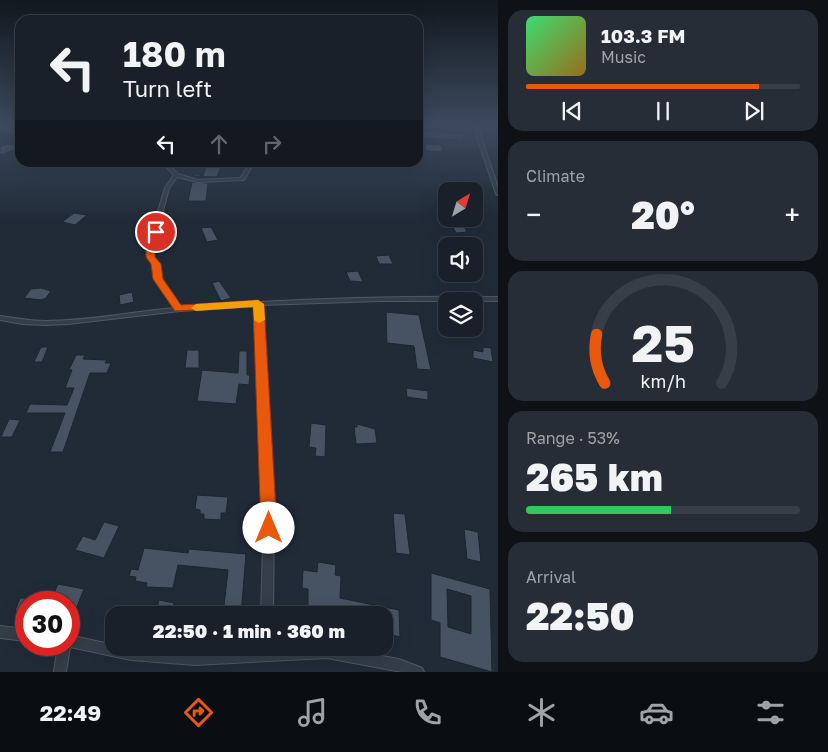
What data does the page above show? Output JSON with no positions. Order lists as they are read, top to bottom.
{
  "north": "top right",
  "page": {
    "turn": ["180 m", "Turn left"],
    "song": ["103.3 FM", "Music"],
    "tile": [
      "Climate",
      ["Range · 53%", "265 km"],
      ["Arrival", "22:50"]
    ],
    "heat": ["−", "20°", "+"],
    "limit": "30",
    "trip": "22:50 · 1 min · 360 m",
    "tabs": "22:49",
    "gauge": ["25", "km/h"]
  }
}
